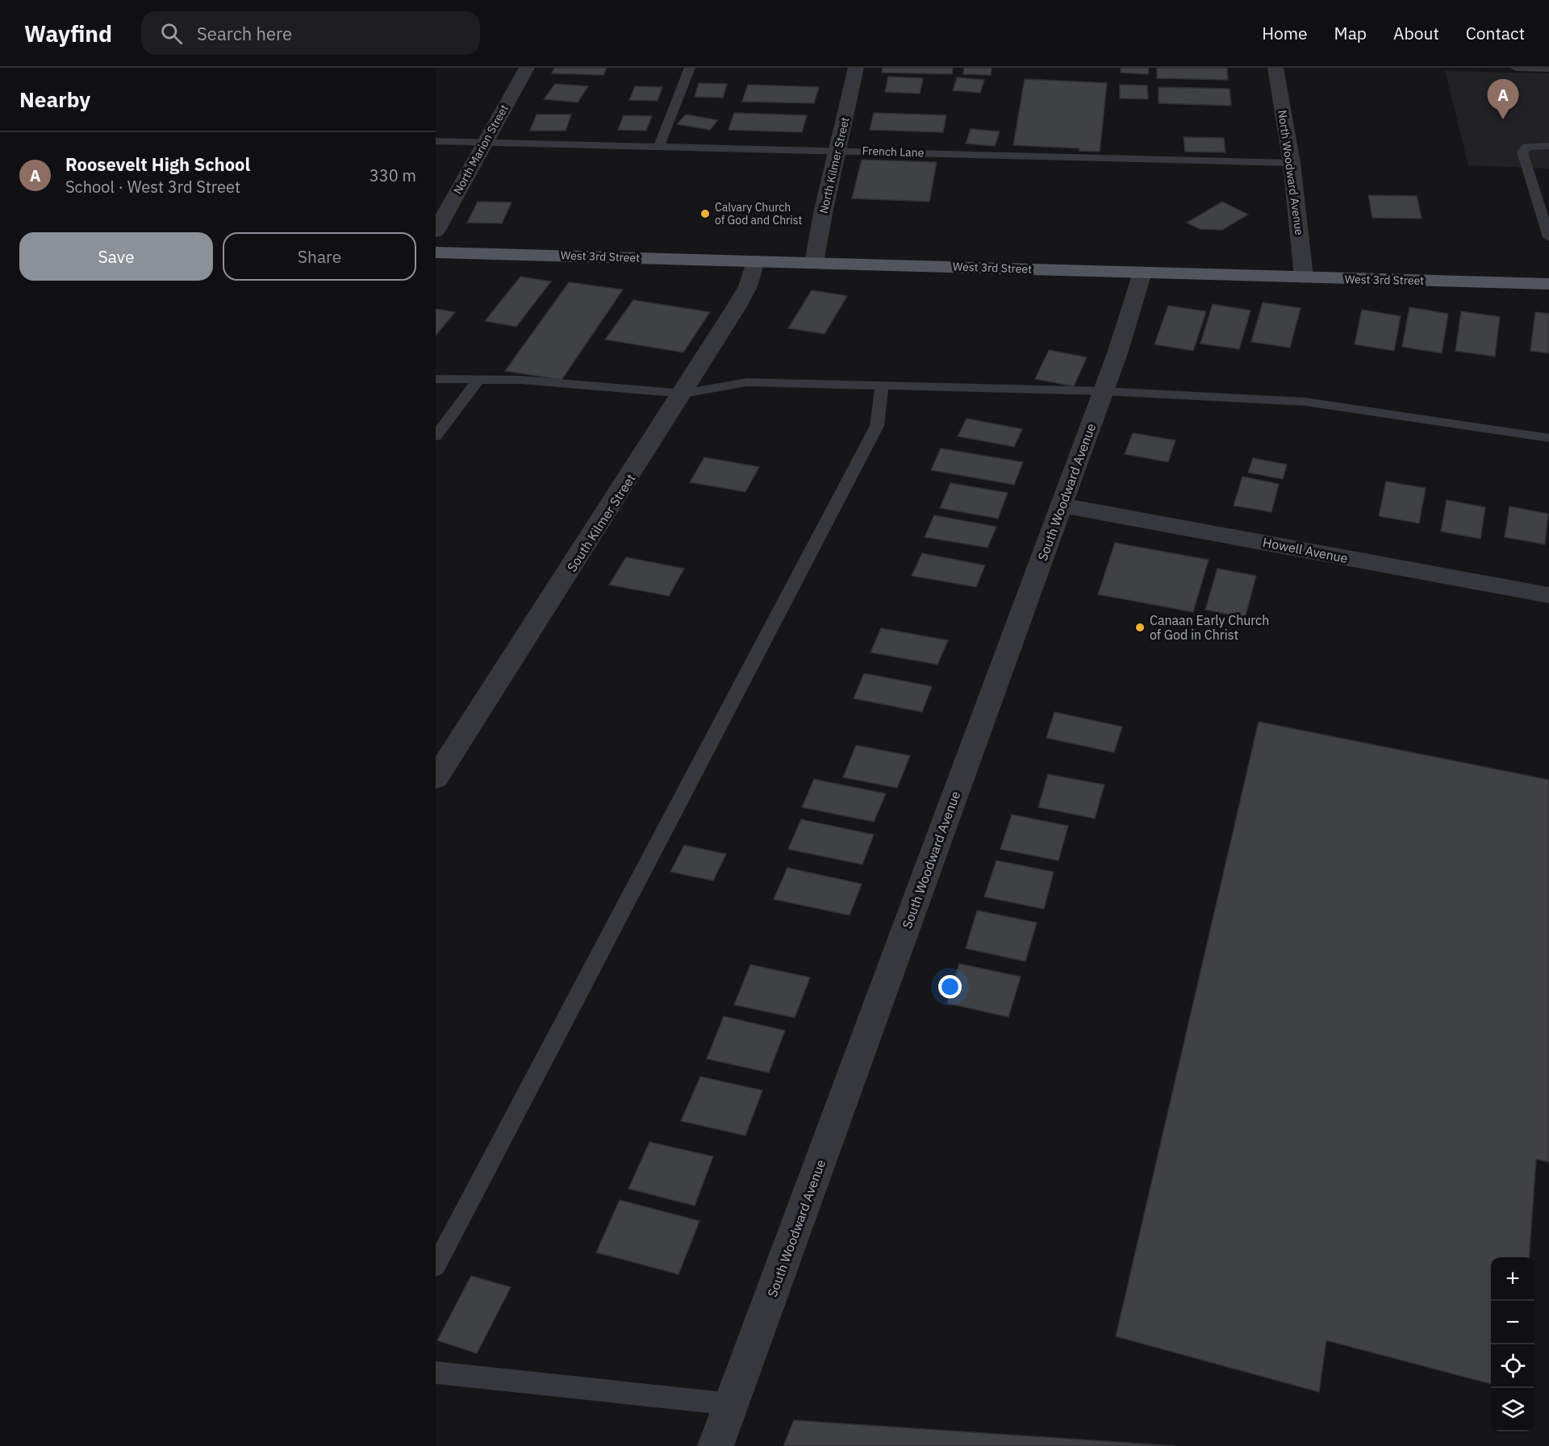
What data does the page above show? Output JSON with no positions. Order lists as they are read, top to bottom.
{
  "streets": {
    "main road": ["West 3rd Street"],
    "street": [
      "North Marion Street",
      "North Kilmer Street",
      "North Woodward Avenue",
      "South Woodward Avenue",
      "South Kilmer Street",
      "Howell Avenue"
    ],
    "lane": ["French Lane"]
  },
  "crossings": [
    ["North Marion Street", "French Lane"],
    ["French Lane", "North Kilmer Street"],
    ["French Lane", "North Woodward Avenue"],
    ["North Kilmer Street", "West 3rd Street"],
    ["North Woodward Avenue", "West 3rd Street"],
    ["West 3rd Street", "South Woodward Avenue"],
    ["West 3rd Street", "South Kilmer Street"],
    ["South Woodward Avenue", "Howell Avenue"]
  ],
  "places": ["Calvary Church of God and Christ", "Canaan Early Church of God in Christ"],
  "page": {
    "header": "Wayfind",
    "search": "Search here",
    "nav": [
      "Home",
      "Map",
      "About",
      "Contact"
    ],
    "heading": "Nearby",
    "pins": "A",
    "list": [
      {
        "mark": "A",
        "name": "Roosevelt High School",
        "note": "School · West 3rd Street",
        "value": "330 m"
      }
    ],
    "buttons": ["Save", "Share"],
    "map_buttons": ["+", "−"]
  }
}
